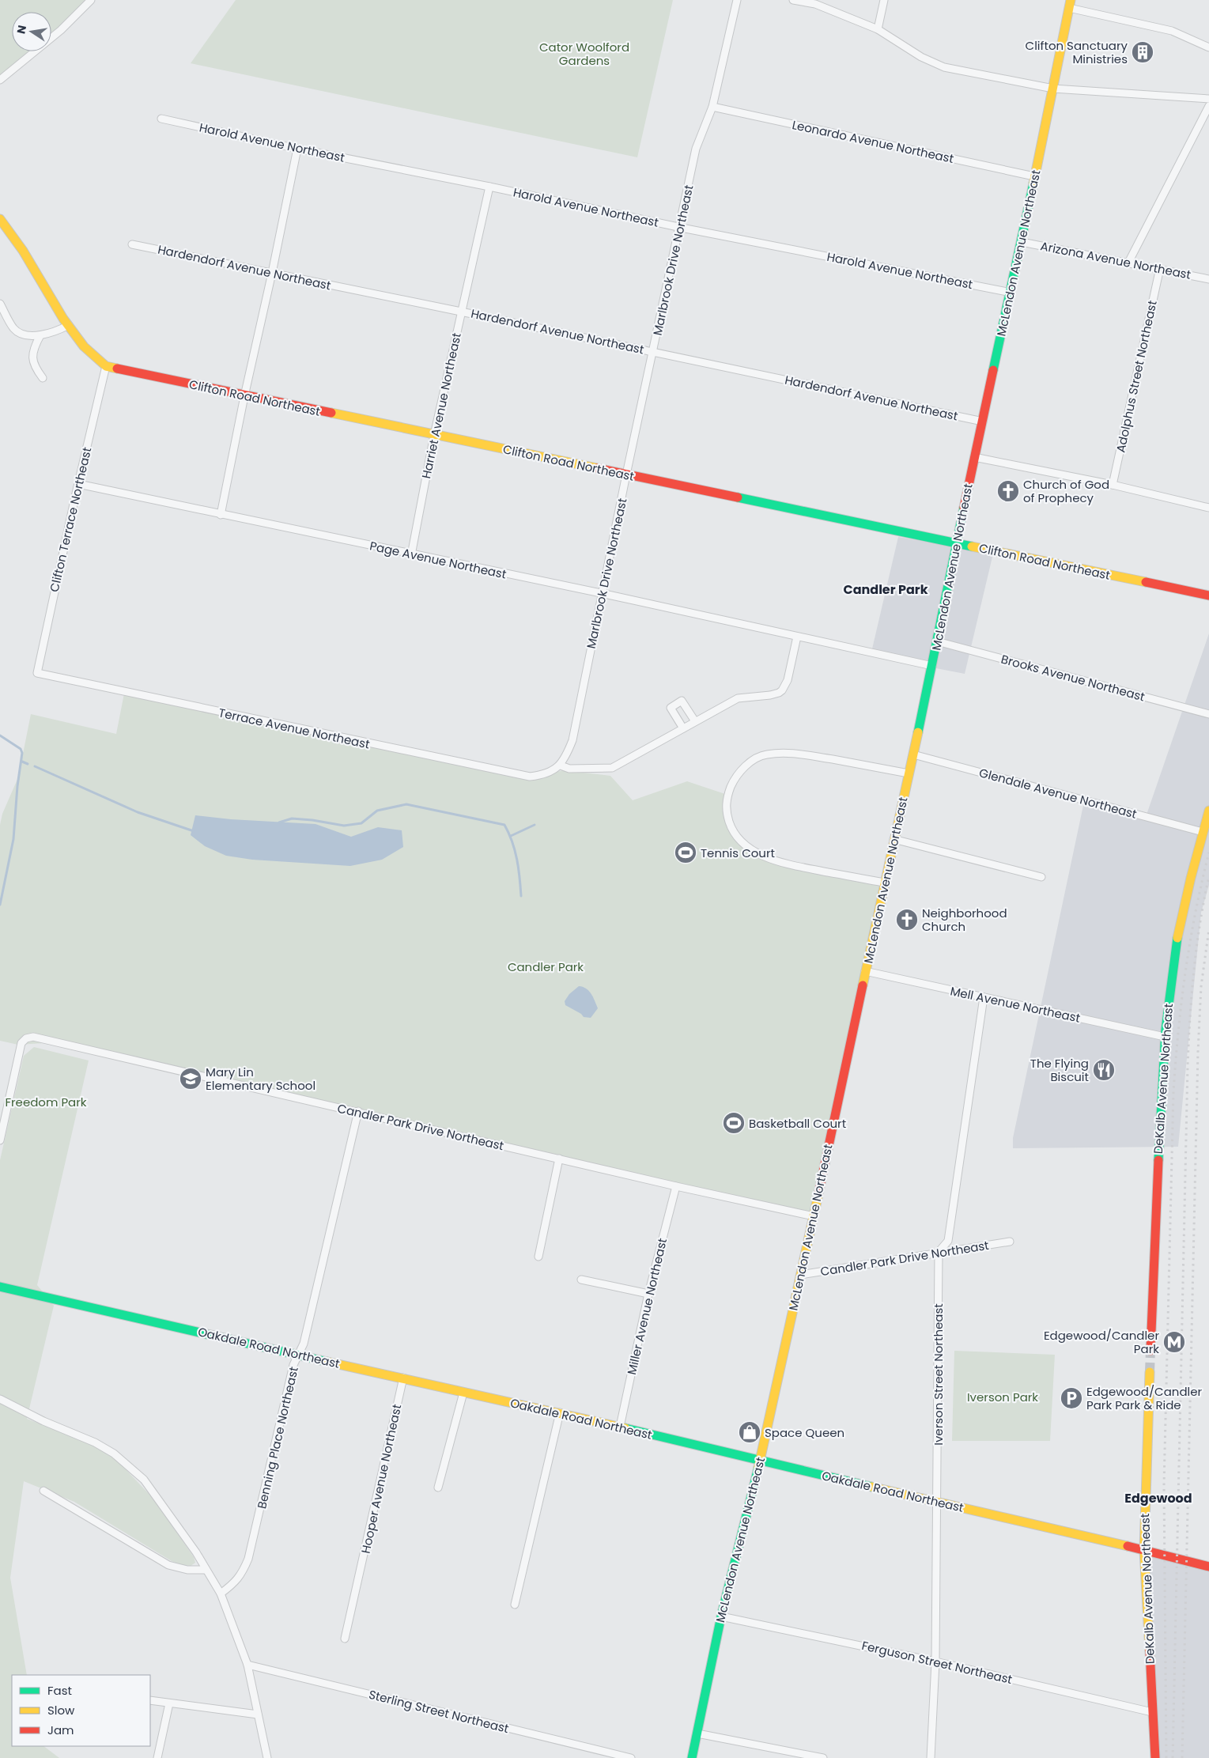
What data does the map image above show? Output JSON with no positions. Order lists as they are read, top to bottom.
{
  "streets": {
    "street": [
      "Leonardo Avenue Northeast",
      "Harold Avenue Northeast",
      "McLendon Avenue Northeast",
      "Marlbrook Drive Northeast",
      "Arizona Avenue Northeast",
      "Hardendorf Avenue Northeast",
      "Adolphus Street Northeast",
      "Clifton Road Northeast",
      "Harriet Avenue Northeast",
      "Clifton Terrace Northeast",
      "Page Avenue Northeast",
      "Brooks Avenue Northeast",
      "Terrace Avenue Northeast",
      "Glendale Avenue Northeast",
      "Mell Avenue Northeast",
      "DeKalb Avenue Northeast",
      "Candler Park Drive Northeast",
      "Miller Avenue Northeast",
      "Oakdale Road Northeast",
      "Iverson Street Northeast",
      "Benning Place Northeast",
      "Hooper Avenue Northeast",
      "Ferguson Street Northeast",
      "Sterling Street Northeast"
    ]
  },
  "crossings": [
    ["Leonardo Avenue Northeast", "McLendon Avenue Northeast"],
    ["Leonardo Avenue Northeast", "Marlbrook Drive Northeast"],
    ["Harold Avenue Northeast", "McLendon Avenue Northeast"],
    ["Harold Avenue Northeast", "Marlbrook Drive Northeast"],
    ["Harold Avenue Northeast", "Harriet Avenue Northeast"],
    ["McLendon Avenue Northeast", "Arizona Avenue Northeast"],
    ["McLendon Avenue Northeast", "Hardendorf Avenue Northeast"],
    ["McLendon Avenue Northeast", "Clifton Road Northeast"],
    ["McLendon Avenue Northeast", "Page Avenue Northeast"],
    ["McLendon Avenue Northeast", "Brooks Avenue Northeast"],
    ["McLendon Avenue Northeast", "Glendale Avenue Northeast"],
    ["McLendon Avenue Northeast", "Mell Avenue Northeast"],
    ["McLendon Avenue Northeast", "Candler Park Drive Northeast"],
    ["McLendon Avenue Northeast", "Oakdale Road Northeast"],
    ["McLendon Avenue Northeast", "Ferguson Street Northeast"],
    ["Marlbrook Drive Northeast", "Hardendorf Avenue Northeast"],
    ["Marlbrook Drive Northeast", "Clifton Road Northeast"],
    ["Marlbrook Drive Northeast", "Page Avenue Northeast"],
    ["Marlbrook Drive Northeast", "Terrace Avenue Northeast"],
    ["Arizona Avenue Northeast", "Adolphus Street Northeast"],
    ["Hardendorf Avenue Northeast", "Harriet Avenue Northeast"],
    ["Clifton Road Northeast", "Harriet Avenue Northeast"],
    ["Clifton Road Northeast", "Clifton Terrace Northeast"],
    ["Harriet Avenue Northeast", "Page Avenue Northeast"],
    ["Clifton Terrace Northeast", "Page Avenue Northeast"],
    ["Clifton Terrace Northeast", "Terrace Avenue Northeast"],
    ["Glendale Avenue Northeast", "DeKalb Avenue Northeast"],
    ["Mell Avenue Northeast", "DeKalb Avenue Northeast"],
    ["DeKalb Avenue Northeast", "Oakdale Road Northeast"],
    ["DeKalb Avenue Northeast", "Ferguson Street Northeast"],
    ["Candler Park Drive Northeast", "Miller Avenue Northeast"],
    ["Candler Park Drive Northeast", "Iverson Street Northeast"],
    ["Candler Park Drive Northeast", "Benning Place Northeast"],
    ["Miller Avenue Northeast", "Oakdale Road Northeast"],
    ["Oakdale Road Northeast", "Iverson Street Northeast"],
    ["Oakdale Road Northeast", "Benning Place Northeast"],
    ["Oakdale Road Northeast", "Hooper Avenue Northeast"],
    ["Iverson Street Northeast", "Ferguson Street Northeast"]
  ],
  "districts": ["Candler Park", "Edgewood"],
  "parks": [
    "Cator Woolford Gardens",
    "Candler Park",
    "Freedom Park",
    "Iverson Park"
  ],
  "places": {
    "building": ["Clifton Sanctuary Ministries"],
    "church": ["Church of God of Prophecy", "Neighborhood Church"],
    "sports": ["Tennis Court", "Basketball Court"],
    "restaurant": ["The Flying Biscuit"],
    "school or university": ["Mary Lin Elementary School"],
    "metro station": ["Edgewood/Candler Park"],
    "parking": ["Edgewood/Candler Park Park & Ride"],
    "shop": ["Space Queen"]
  },
  "legend": ["Fast", "Slow", "Jam"],
  "north": "left"
}
